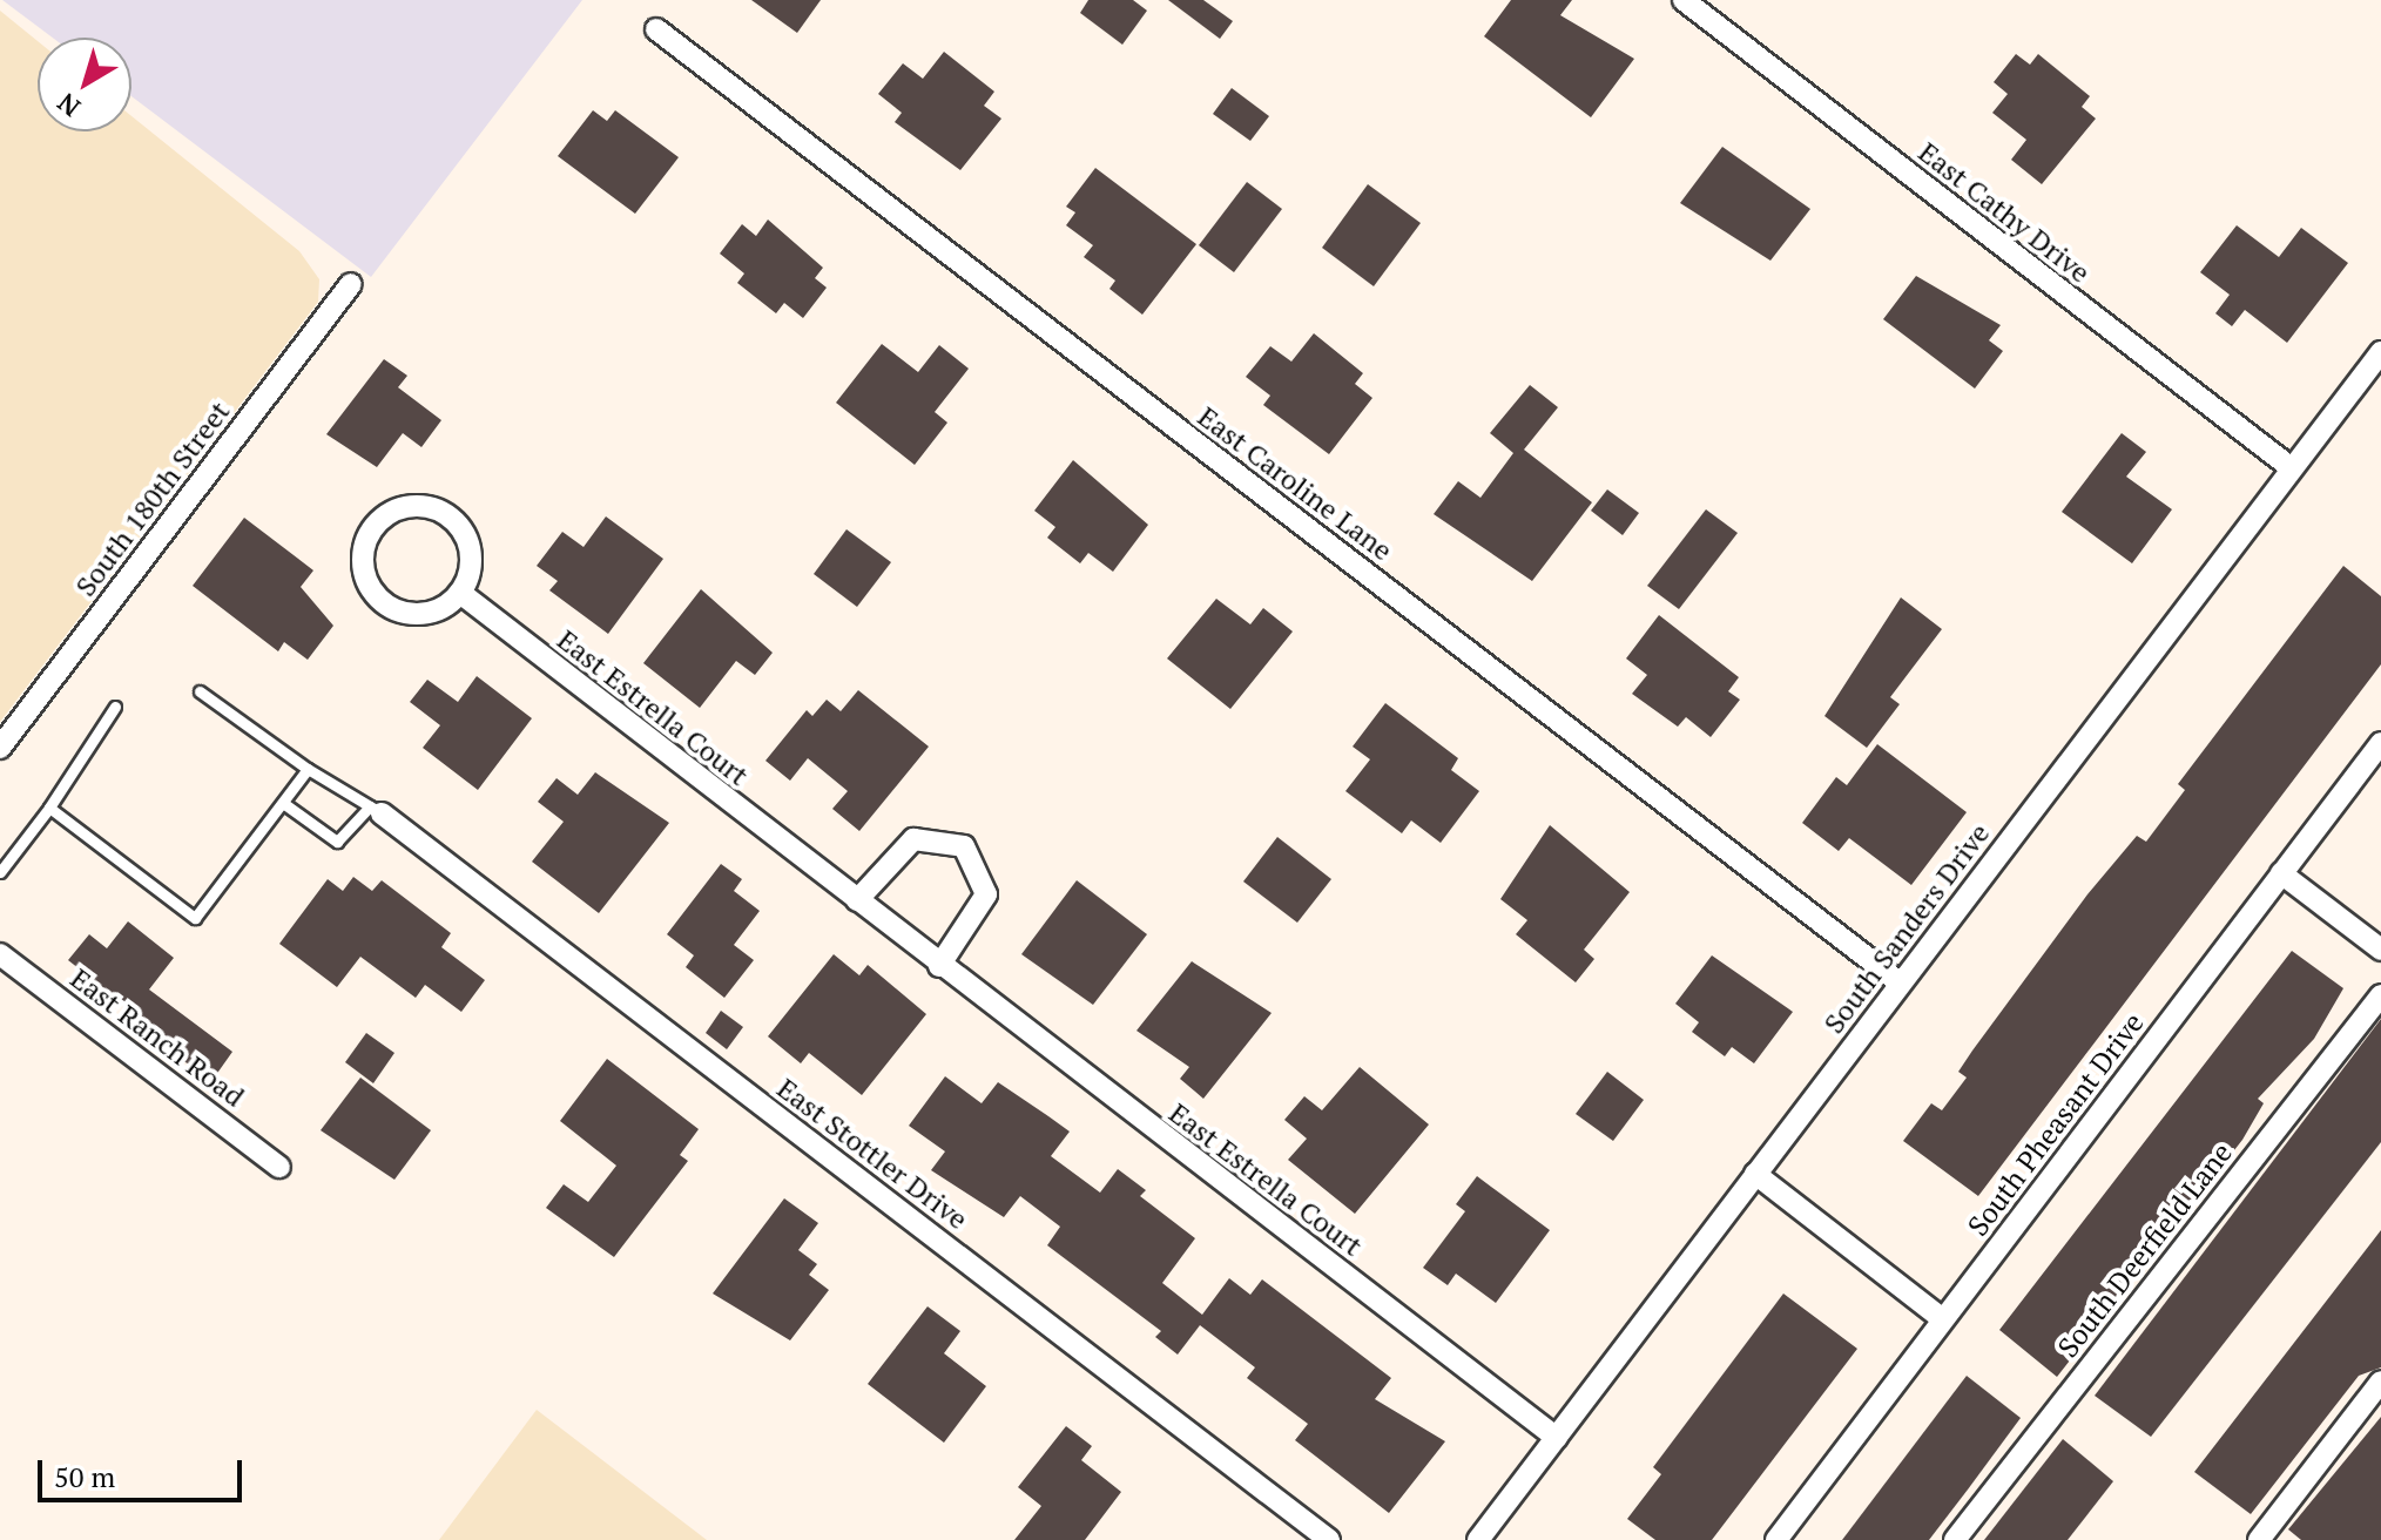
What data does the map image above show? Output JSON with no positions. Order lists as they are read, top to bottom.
{
  "streets": {
    "street": [
      "East Cathy Drive",
      "East Caroline Lane",
      "South 180th Street",
      "East Estrella Court",
      "South Sanders Drive",
      "East Ranch Road",
      "South Pheasant Drive",
      "East Stottler Drive",
      "South Deerfield Lane"
    ]
  },
  "crossings": [
    ["East Cathy Drive", "South Sanders Drive"],
    ["East Caroline Lane", "South Sanders Drive"],
    ["East Estrella Court", "South Sanders Drive"]
  ],
  "scale_bar": "50 m",
  "north": "bottom left"
}
